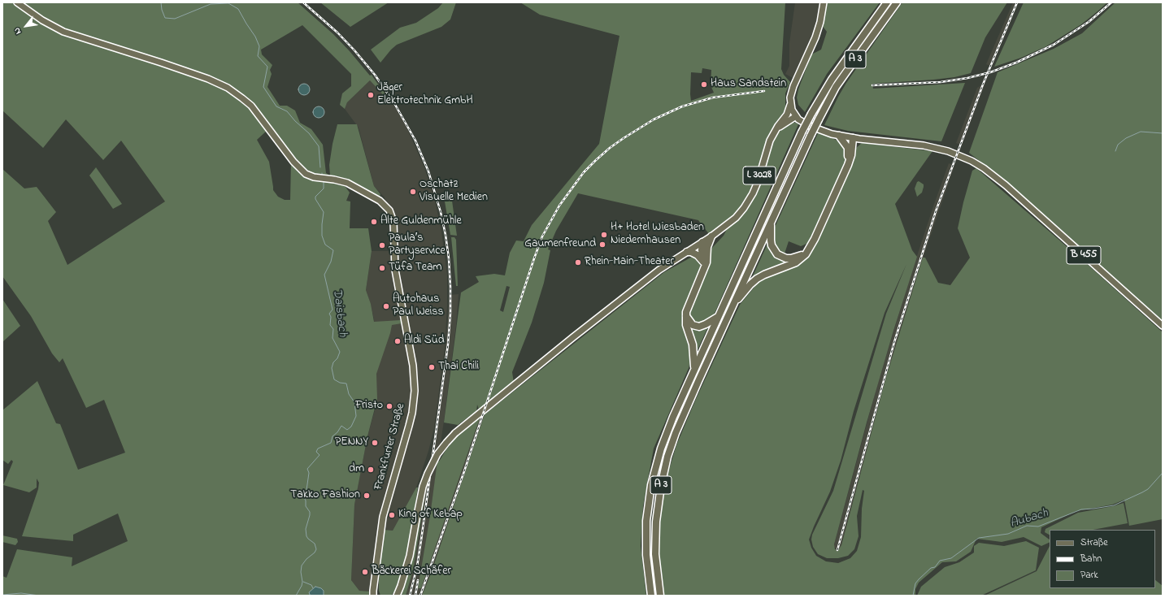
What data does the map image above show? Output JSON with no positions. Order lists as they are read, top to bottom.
{
  "streets": {
    "highway": ["A 3"],
    "main road": ["L 3028", "B 455", "Frankfurter Straße"]
  },
  "crossings": [
    ["L 3028", "B 455"]
  ],
  "water": ["Daisbach", "Aubach"],
  "places": [
    "Haus Sandstein",
    "Jäger Elektrotechnik GmbH",
    "Oschatz Visuelle Medien",
    "Alte Guldenmühle",
    "H+ Hotel Wiesbaden Niedernhausen",
    "Gaumenfreund",
    "Paula′s Partyservice",
    "Rhein-Main-Theater",
    "Tüfa Team",
    "Autohaus Paul Weiss",
    "Aldi Süd",
    "Thai Chili",
    "Fristo",
    "PENNY",
    "dm",
    "Takko Fashion",
    "King of Kebap",
    "Bäckerei Schäfer"
  ],
  "legend": ["Straße", "Bahn", "Park"],
  "north": "bottom left"
}
